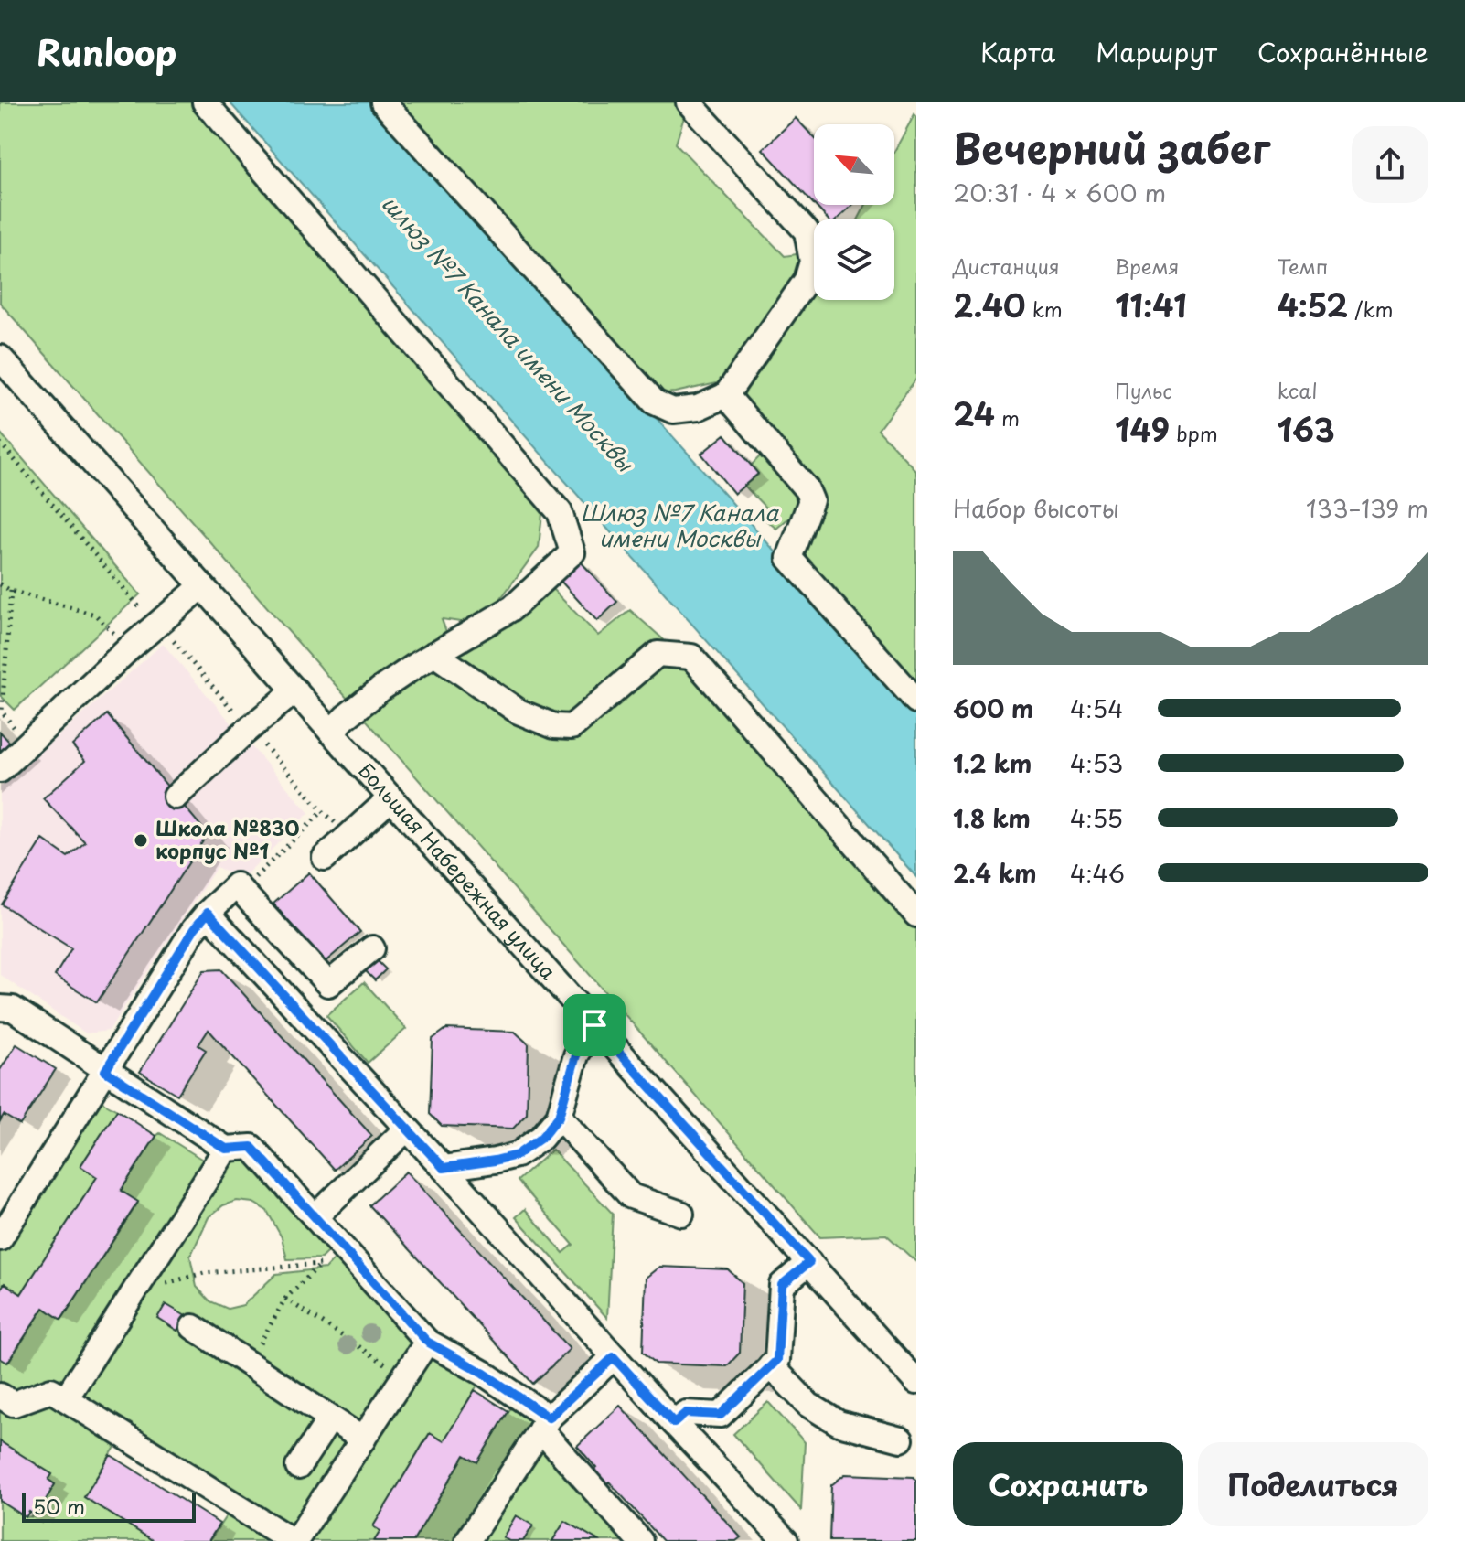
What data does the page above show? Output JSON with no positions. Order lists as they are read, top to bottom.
{
  "streets": {
    "street": ["Большая Набережная улица"]
  },
  "water": ["шлюз №7 Канала имени Москвы", "Шлюз №7 Канала имени Москвы"],
  "places": ["Школа №830 корпус №1"],
  "scale_bar": "50 m",
  "north": "top left",
  "page": {
    "header": "Runloop",
    "nav": ["Карта", "Маршрут", "Сохранённые"],
    "heading": ["Вечерний забег", "20:31 · 4 × 600 m"],
    "stats": [
      ["Дистанция", "2.40 km"],
      ["Время", "11:41"],
      ["Темп", "4:52 /km"],
      ["24 m"],
      ["Пульс", "149 bpm"],
      ["kcal", "163"]
    ],
    "chart": ["Набор высоты", "133–139 m"],
    "list": [
      {
        "name": "600 m",
        "note": "4:54"
      },
      {
        "name": "1.2 km",
        "note": "4:53"
      },
      {
        "name": "1.8 km",
        "note": "4:55"
      },
      {
        "name": "2.4 km",
        "note": "4:46"
      }
    ],
    "buttons": ["Сохранить", "Поделиться"],
    "scale": "50 m"
  }
}
